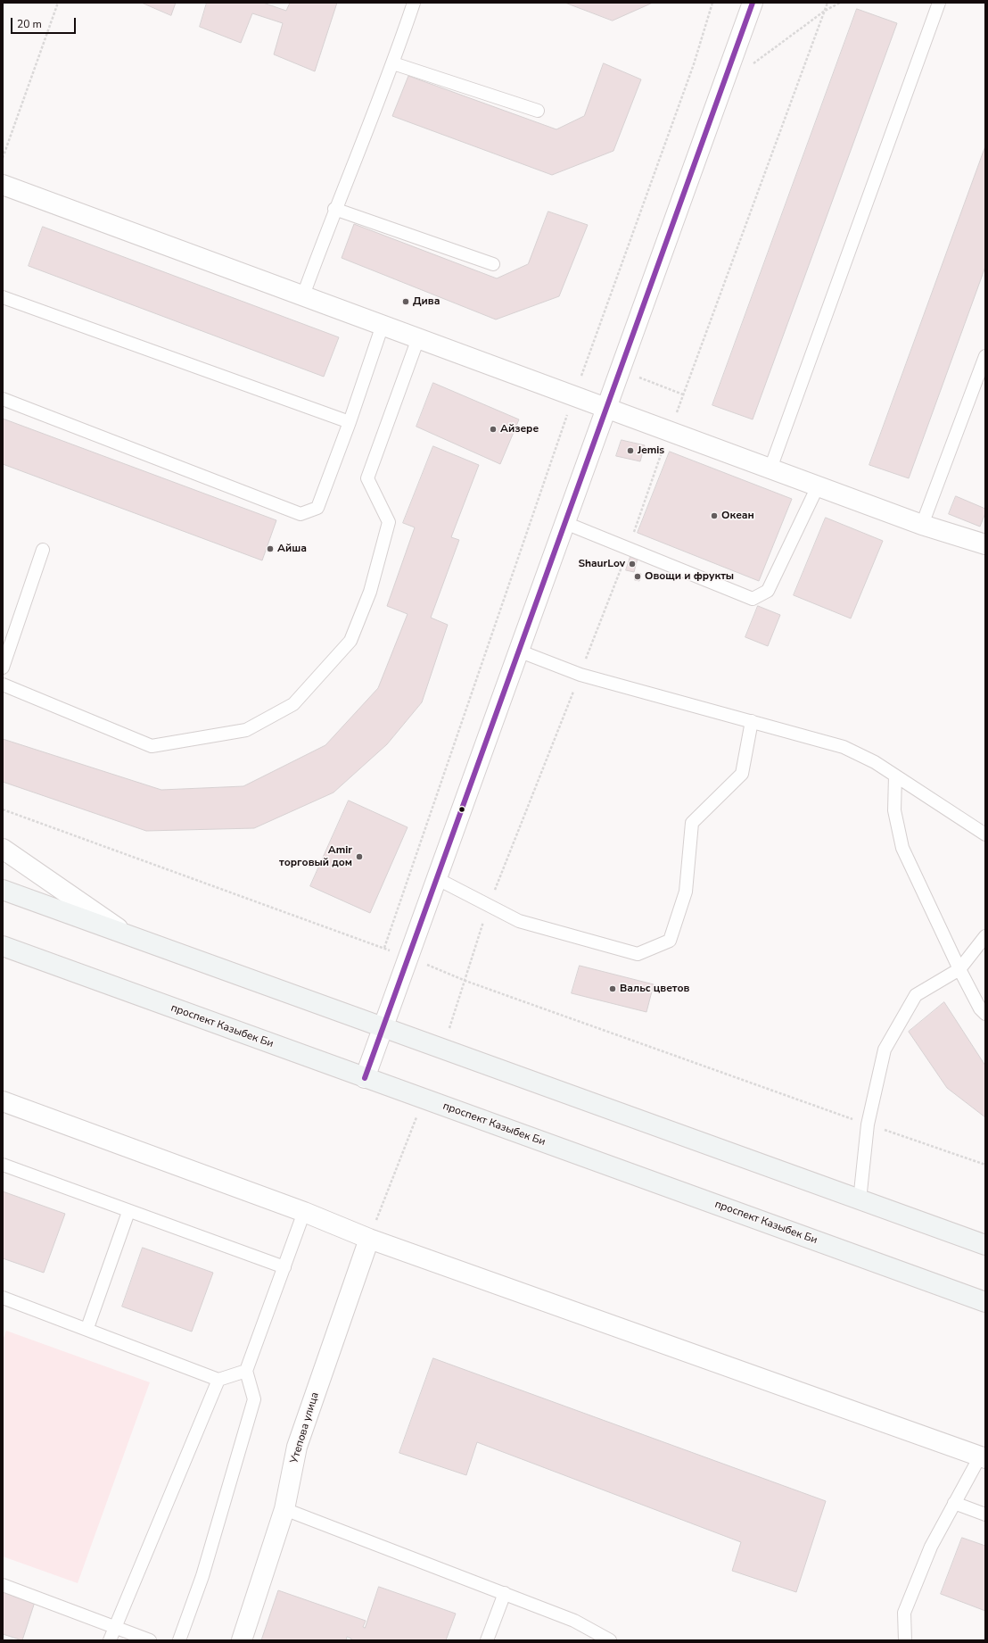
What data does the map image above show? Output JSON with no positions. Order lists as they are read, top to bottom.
{
  "streets": {
    "street": ["проспект Казыбек Би", "Утепова улица"]
  },
  "places": [
    "Дива",
    "Айзере",
    "Jemis",
    "Океан",
    "Айша",
    "ShaurLov",
    "Овощи и фрукты",
    "Amir торговый дом",
    "Вальс цветов"
  ],
  "scale_bar": "20 m"
}
